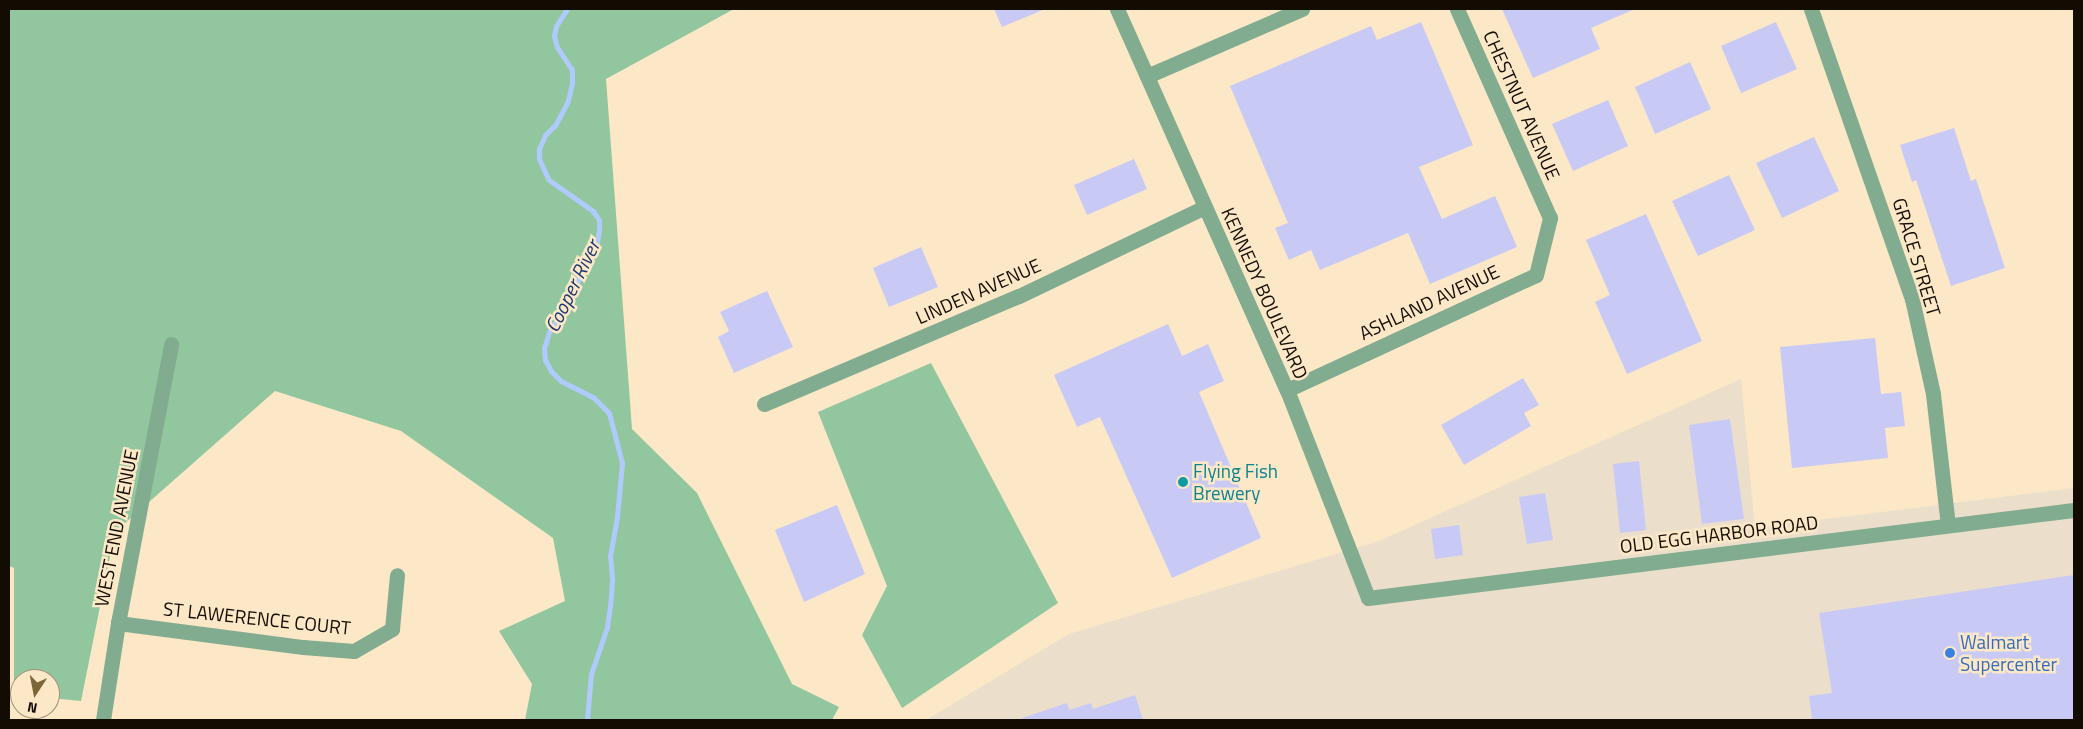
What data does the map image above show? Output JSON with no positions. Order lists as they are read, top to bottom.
{
  "streets": {
    "street": [
      "CHESTNUT AVENUE",
      "GRACE STREET",
      "LINDEN AVENUE",
      "KENNEDY BOULEVARD",
      "ASHLAND AVENUE",
      "WEST END AVENUE",
      "OLD EGG HARBOR ROAD",
      "ST LAWERENCE COURT"
    ]
  },
  "crossings": [
    ["CHESTNUT AVENUE", "ASHLAND AVENUE"],
    ["GRACE STREET", "OLD EGG HARBOR ROAD"],
    ["LINDEN AVENUE", "KENNEDY BOULEVARD"],
    ["KENNEDY BOULEVARD", "ASHLAND AVENUE"],
    ["KENNEDY BOULEVARD", "OLD EGG HARBOR ROAD"],
    ["WEST END AVENUE", "ST LAWERENCE COURT"]
  ],
  "water": ["Cooper River"],
  "places": ["Flying Fish Brewery", "Walmart Supercenter"],
  "north": "bottom"
}
